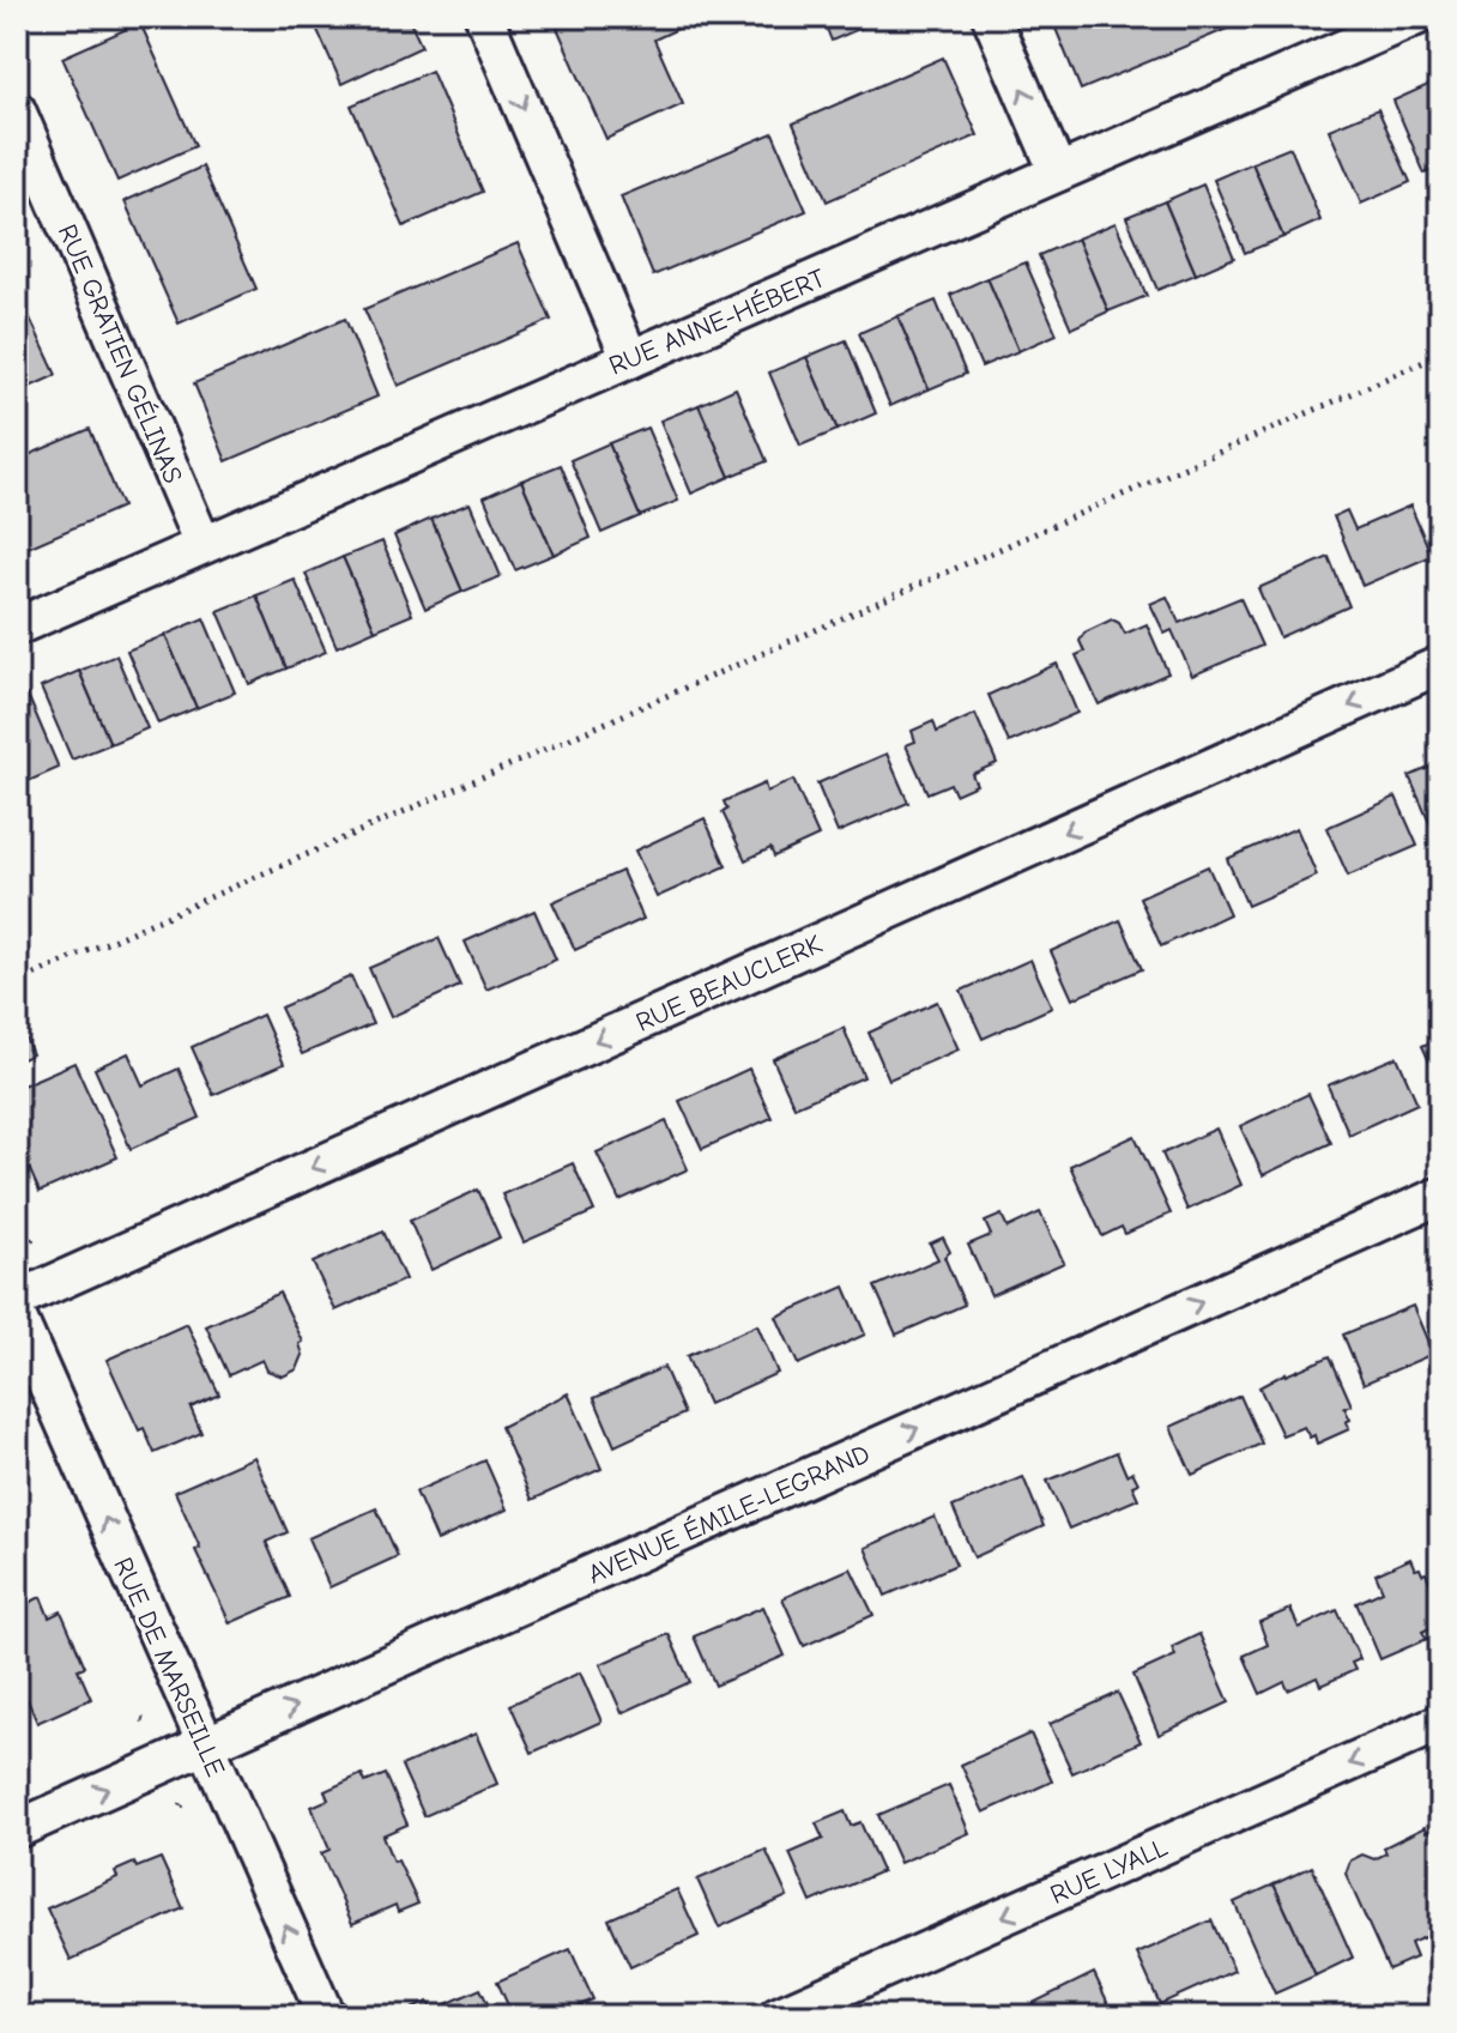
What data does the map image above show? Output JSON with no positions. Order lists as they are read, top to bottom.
{
  "streets": {
    "street": [
      "RUE ANNE-HÉBERT",
      "RUE GRATIEN GÉLINAS",
      "RUE BEAUCLERK",
      "AVENUE ÉMILE-LEGRAND",
      "RUE DE MARSEILLE",
      "RUE LYALL"
    ]
  },
  "crossings": [
    ["RUE ANNE-HÉBERT", "RUE GRATIEN GÉLINAS"],
    ["AVENUE ÉMILE-LEGRAND", "RUE DE MARSEILLE"]
  ],
  "one_way": [
    "RUE BEAUCLERK",
    "AVENUE ÉMILE-LEGRAND",
    "RUE DE MARSEILLE",
    "RUE LYALL"
  ]
}
